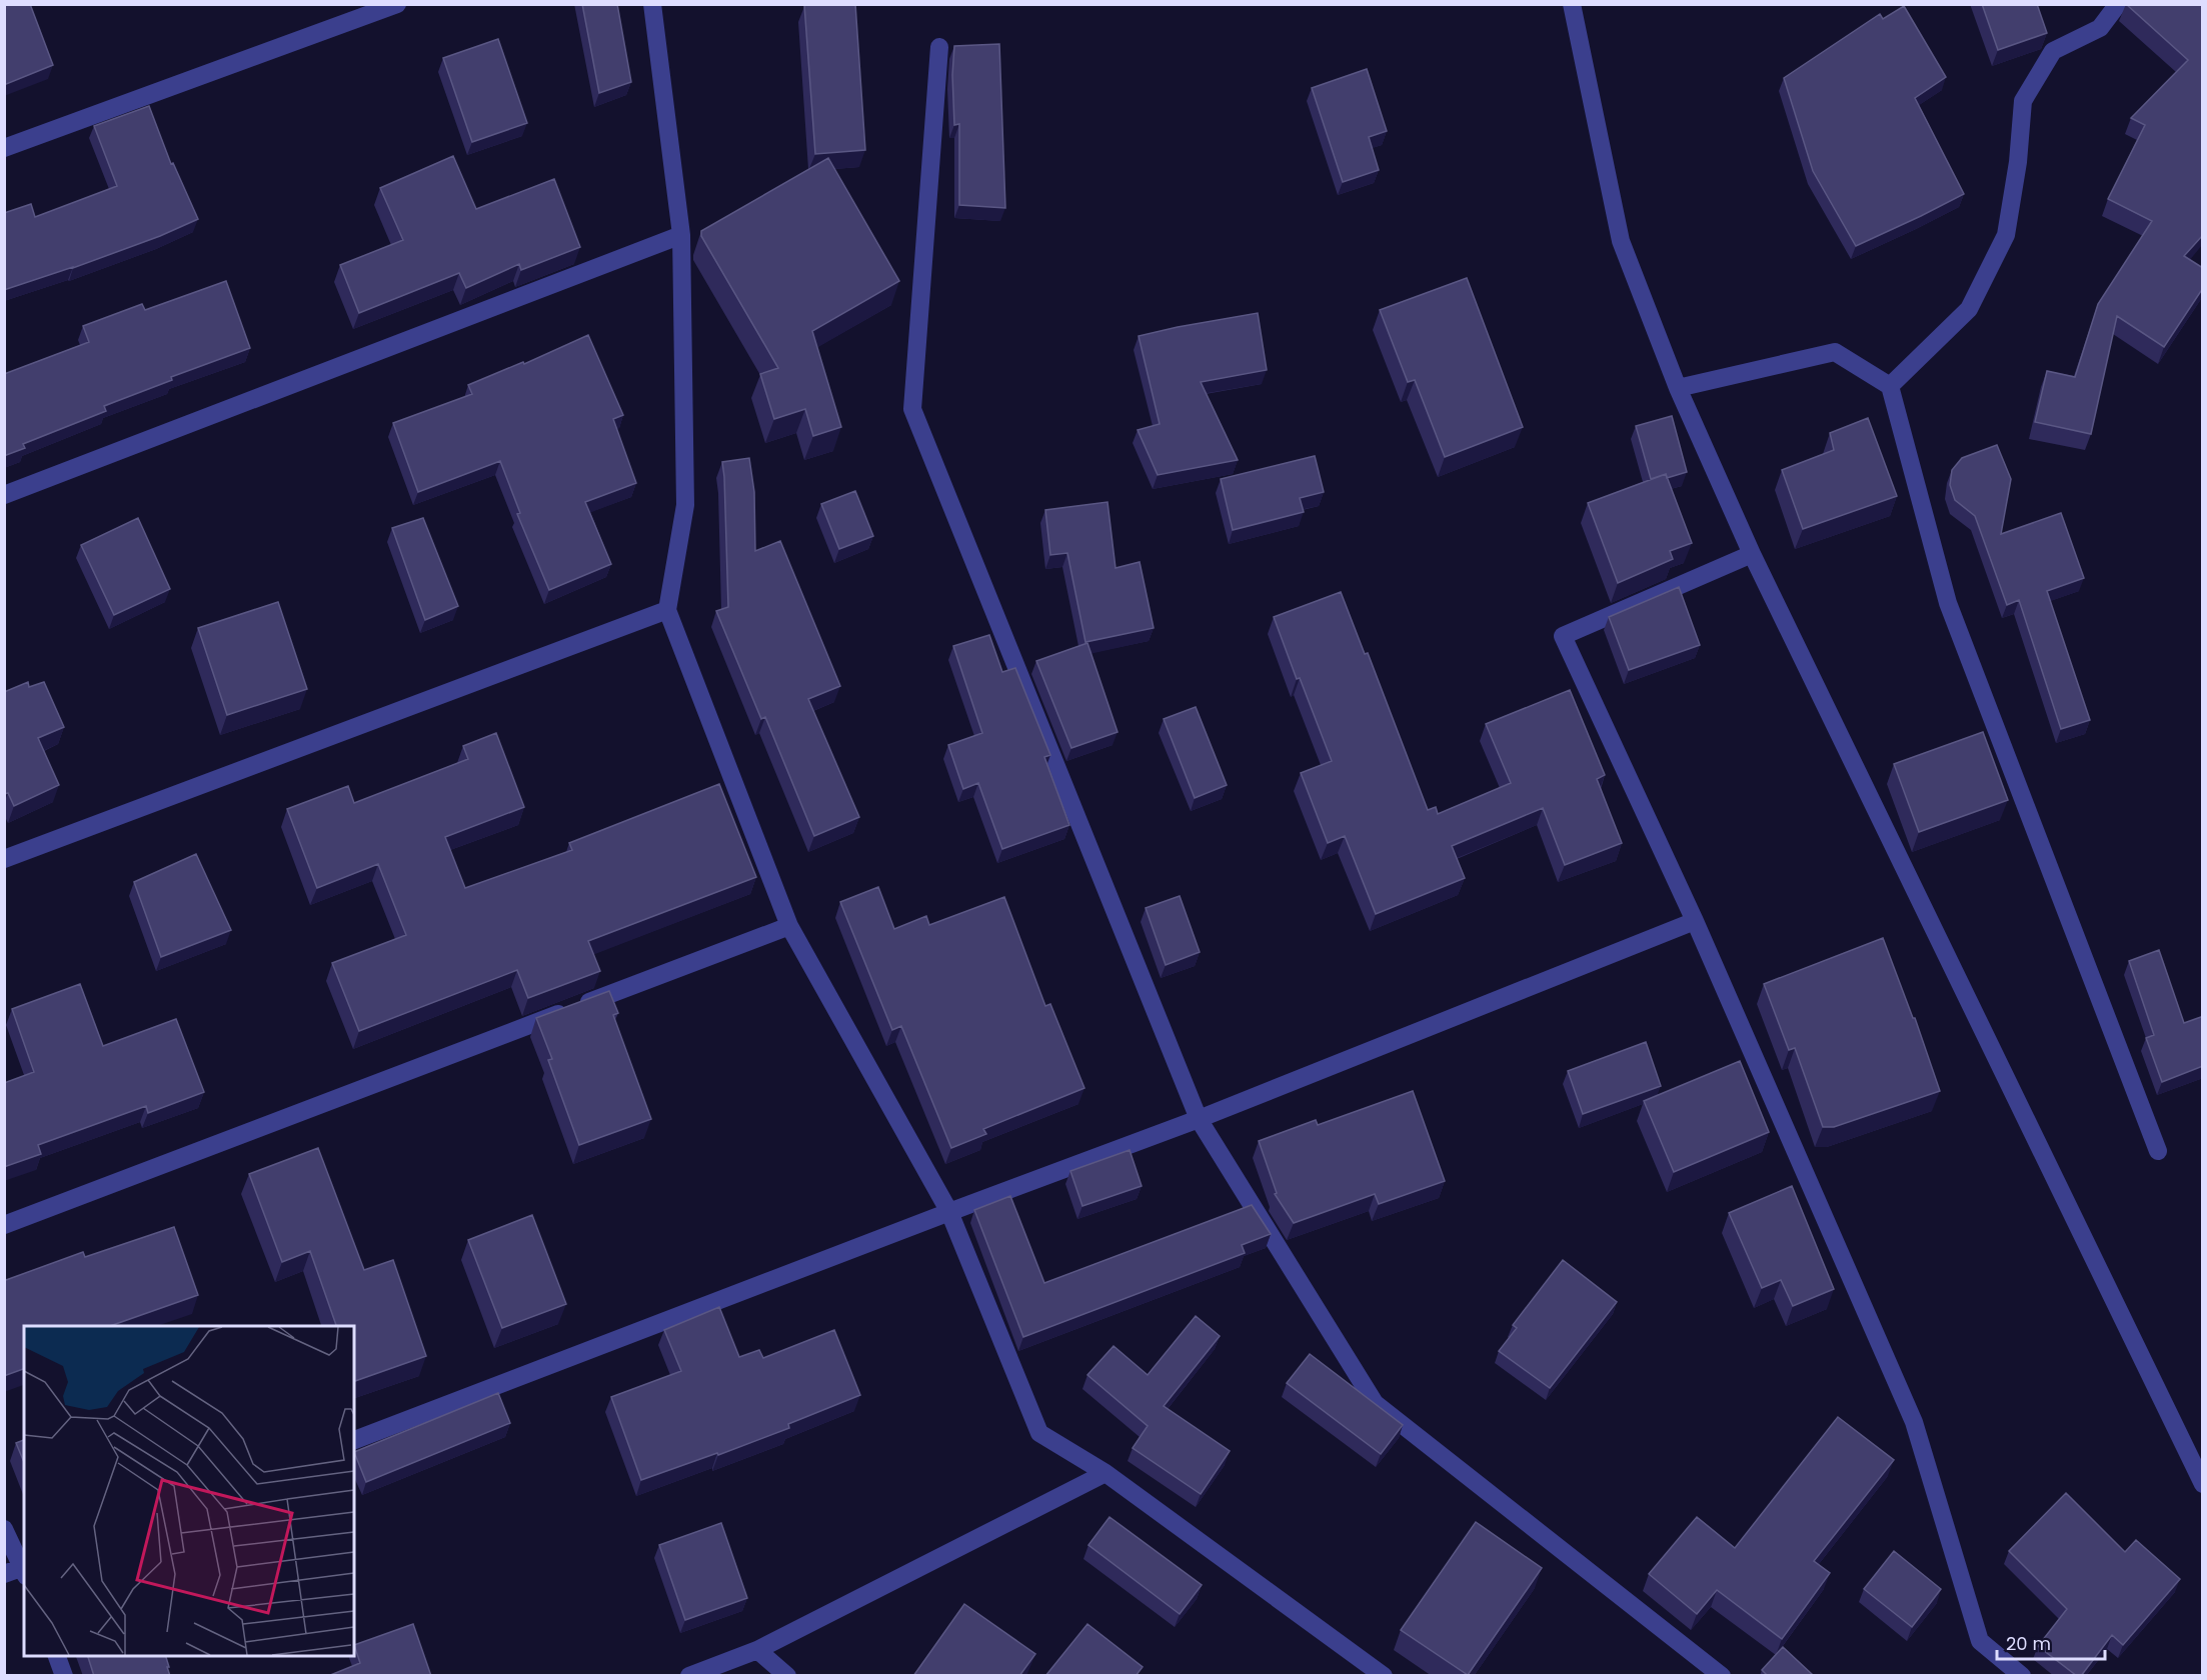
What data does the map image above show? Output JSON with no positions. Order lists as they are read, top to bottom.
{
  "scale_bar": "20 m"
}
